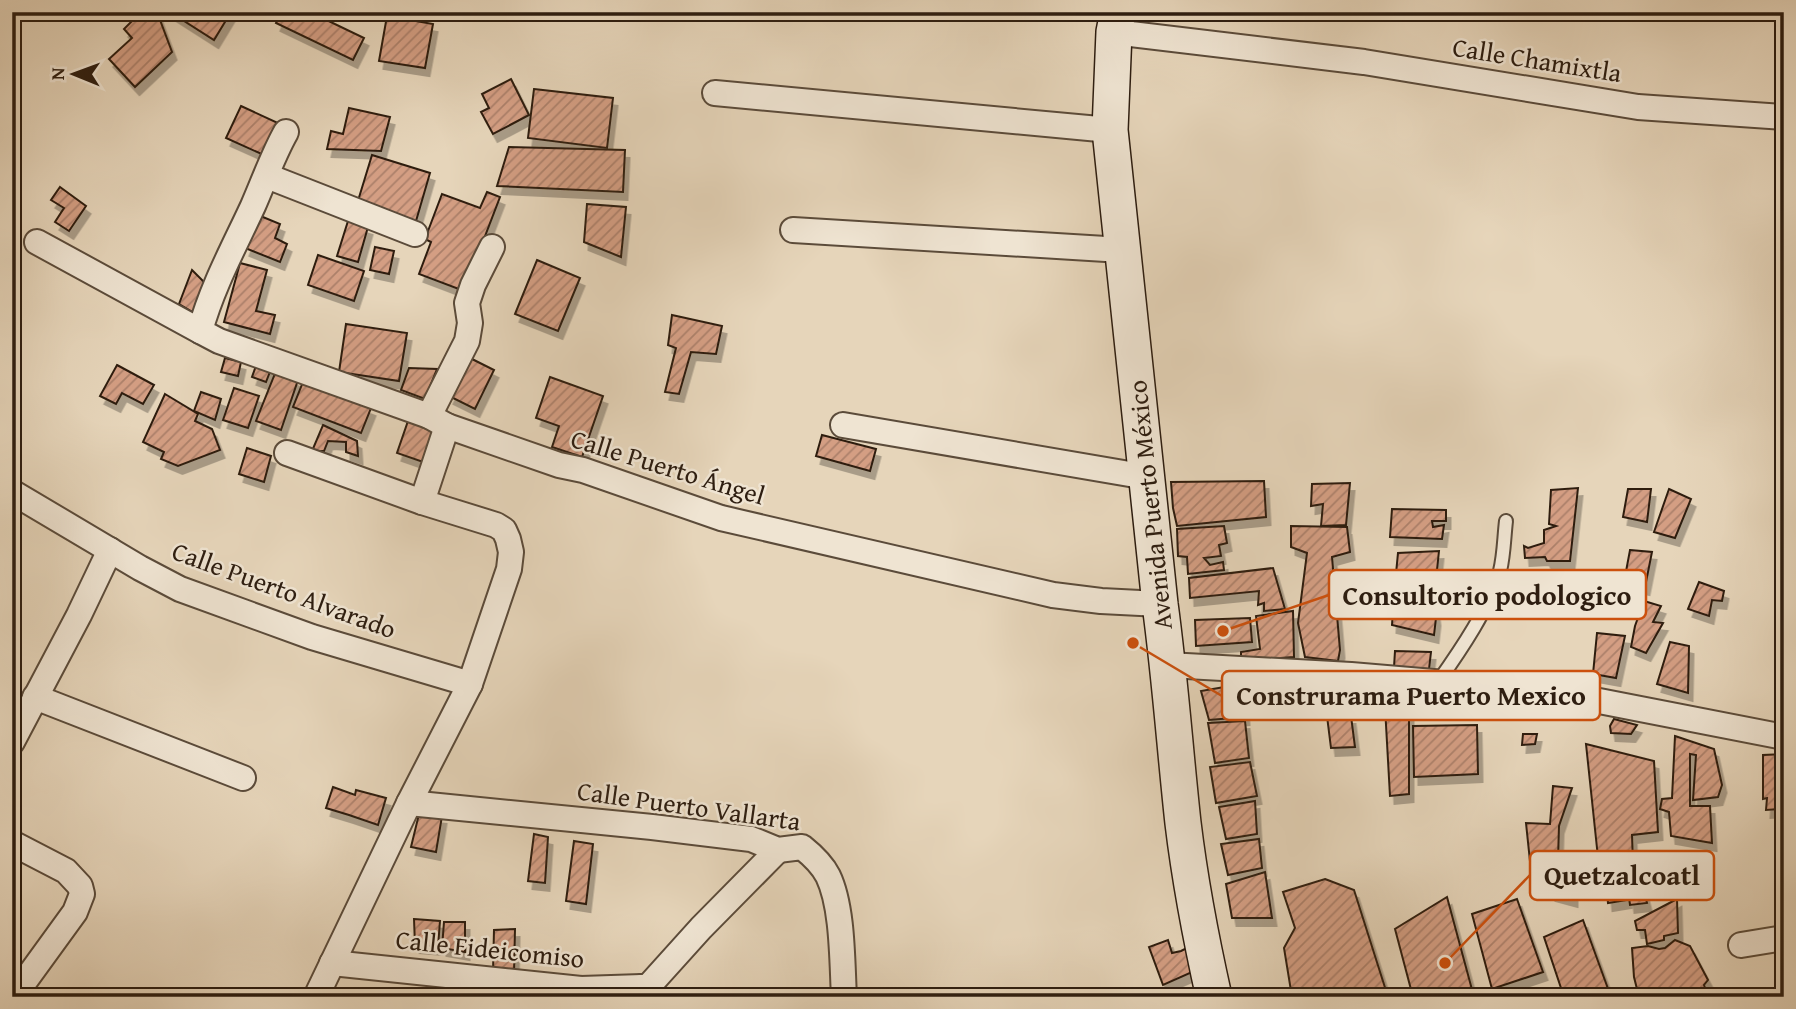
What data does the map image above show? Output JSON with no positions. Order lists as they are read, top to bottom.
{
  "streets": {
    "main road": ["Avenida Puerto México"],
    "street": [
      "Calle Chamixtla",
      "Calle Puerto Ángel",
      "Calle Puerto Alvarado",
      "Calle Puerto Vallarta",
      "Calle Fideicomiso"
    ]
  },
  "crossings": [
    ["Calle Chamixtla", "Avenida Puerto México"],
    ["Calle Puerto Ángel", "Avenida Puerto México"]
  ],
  "places": ["Consultorio podologico", "Construrama Puerto Mexico", "Quetzalcoatl"],
  "north": "left"
}
